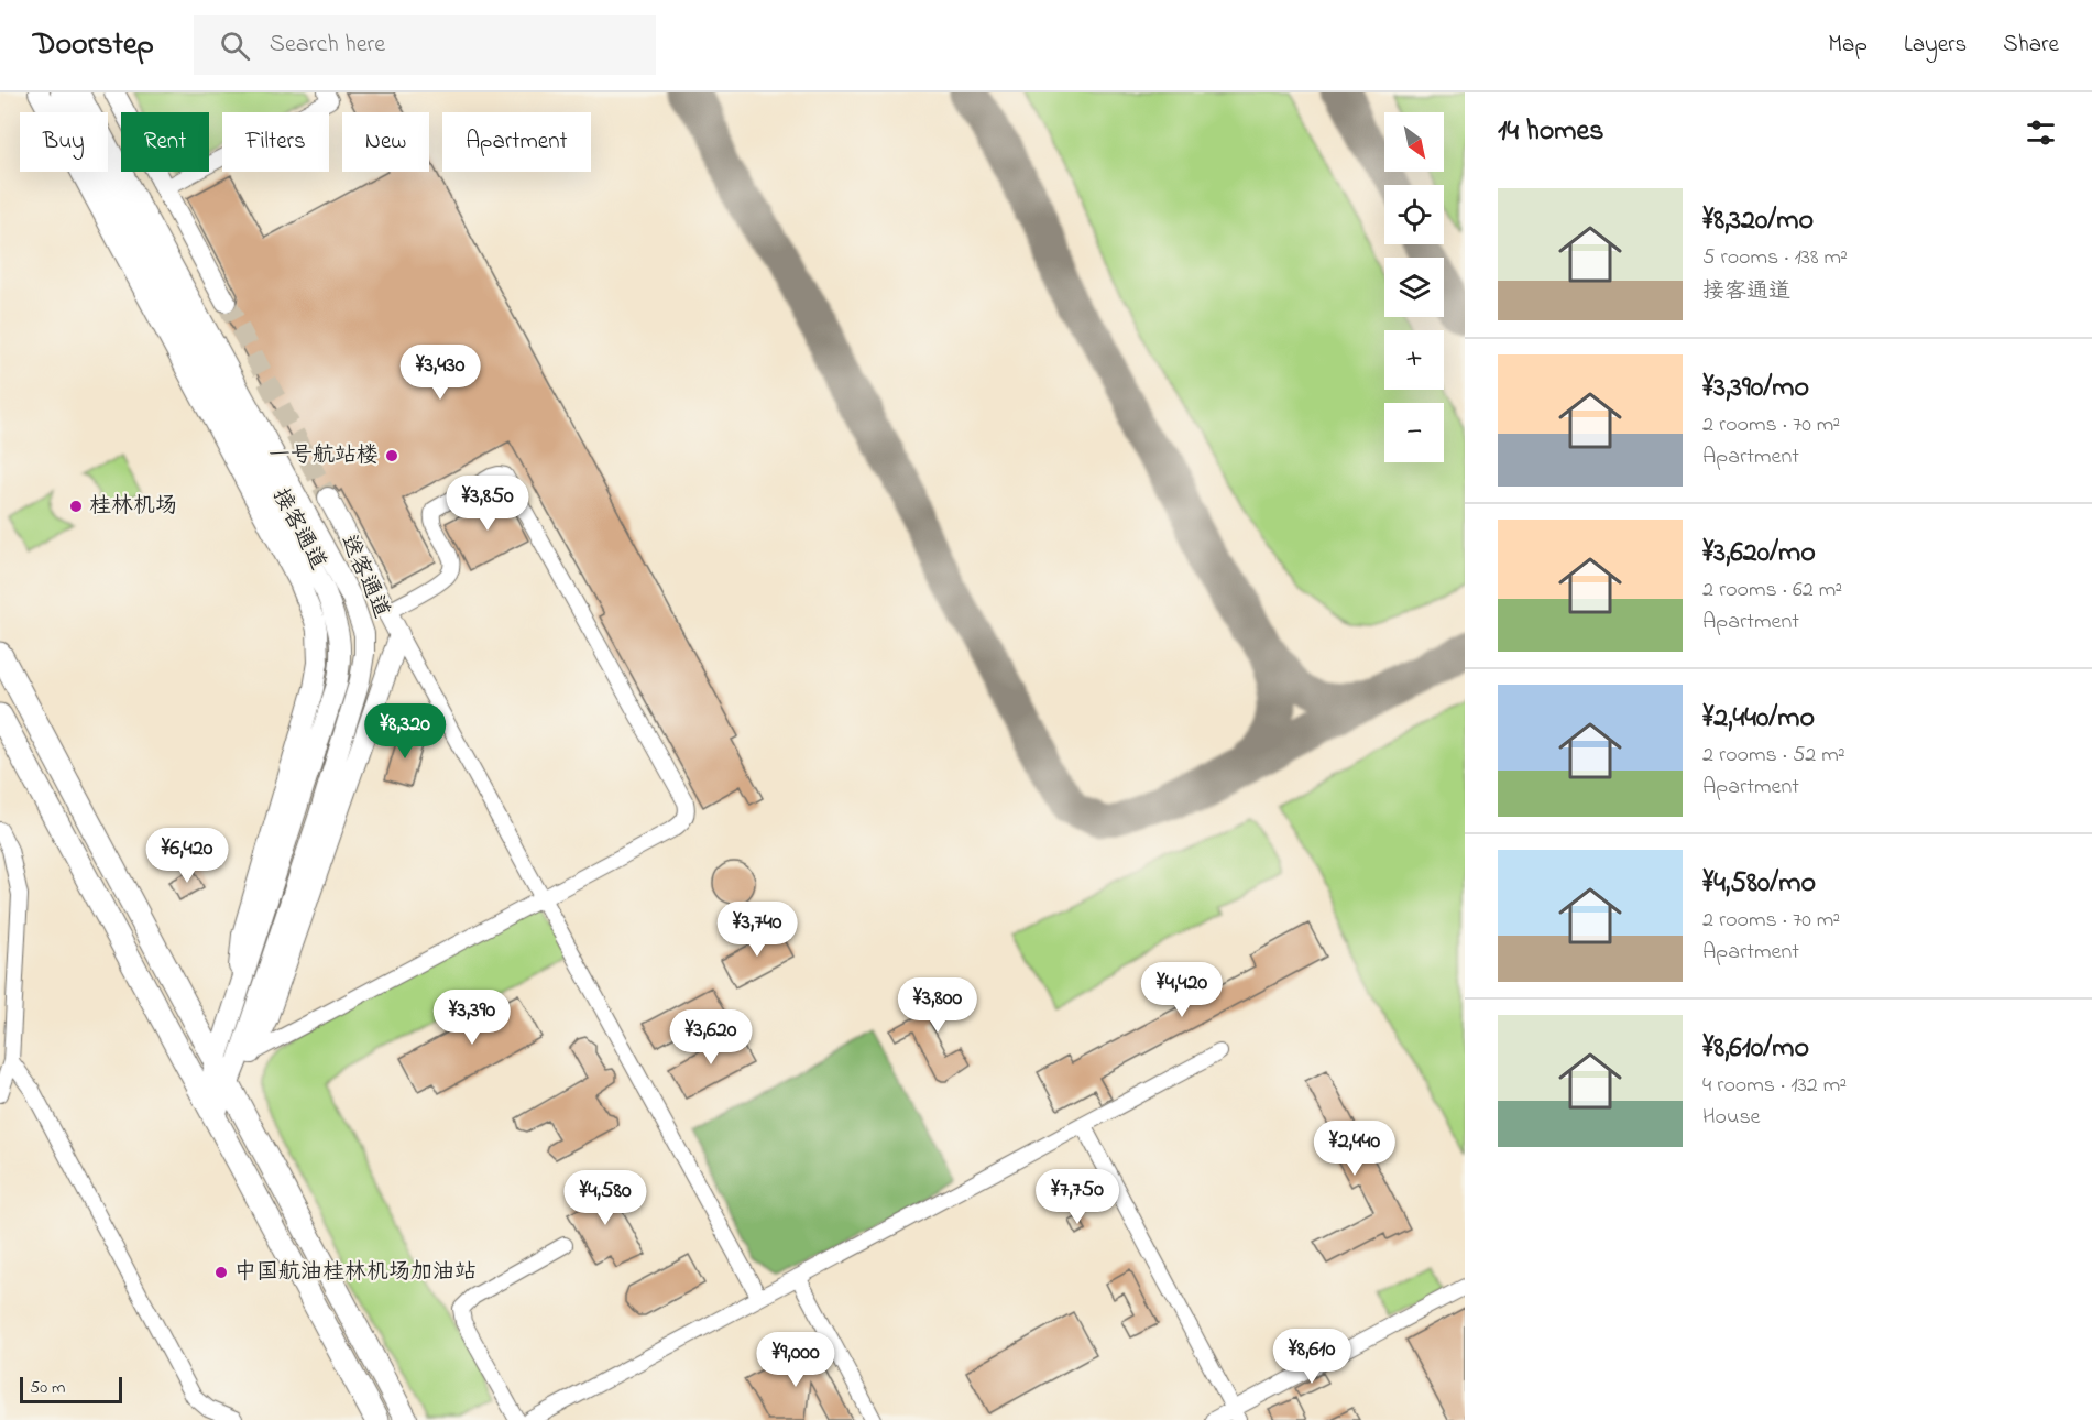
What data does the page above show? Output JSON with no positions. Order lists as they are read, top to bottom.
{
  "streets": {
    "main road": ["接客通道", "送客通道"]
  },
  "crossings": [
    ["接客通道", "送客通道"]
  ],
  "places": ["一号航站楼", "桂林机场", "中国航油桂林机场加油站"],
  "scale_bar": "50 m",
  "north": "bottom right",
  "page": {
    "header": "Doorstep",
    "search": "Search here",
    "nav": ["Map", "Layers", "Share"],
    "heading": "14 homes",
    "map_buttons": ["+", "−"],
    "chip": [
      "Buy",
      "Rent",
      "Filters",
      "New",
      "Apartment"
    ],
    "list": [
      {
        "name": "¥8,320/mo",
        "note": "5 rooms · 138 m² · 接客通道"
      },
      {
        "name": "¥3,390/mo",
        "note": "2 rooms · 70 m² · Apartment"
      },
      {
        "name": "¥3,620/mo",
        "note": "2 rooms · 62 m² · Apartment"
      },
      {
        "name": "¥2,440/mo",
        "note": "2 rooms · 52 m² · Apartment"
      },
      {
        "name": "¥4,580/mo",
        "note": "2 rooms · 70 m² · Apartment"
      },
      {
        "name": "¥8,610/mo",
        "note": "4 rooms · 132 m² · House"
      }
    ],
    "price": [
      "¥3,430",
      "¥3,850",
      "¥8,320",
      "¥6,420",
      "¥3,740",
      "¥4,420",
      "¥3,800",
      "¥3,390",
      "¥3,620",
      "¥2,440",
      "¥7,750",
      "¥4,580",
      "¥8,610",
      "¥9,000"
    ],
    "scale": "50 m"
  }
}
